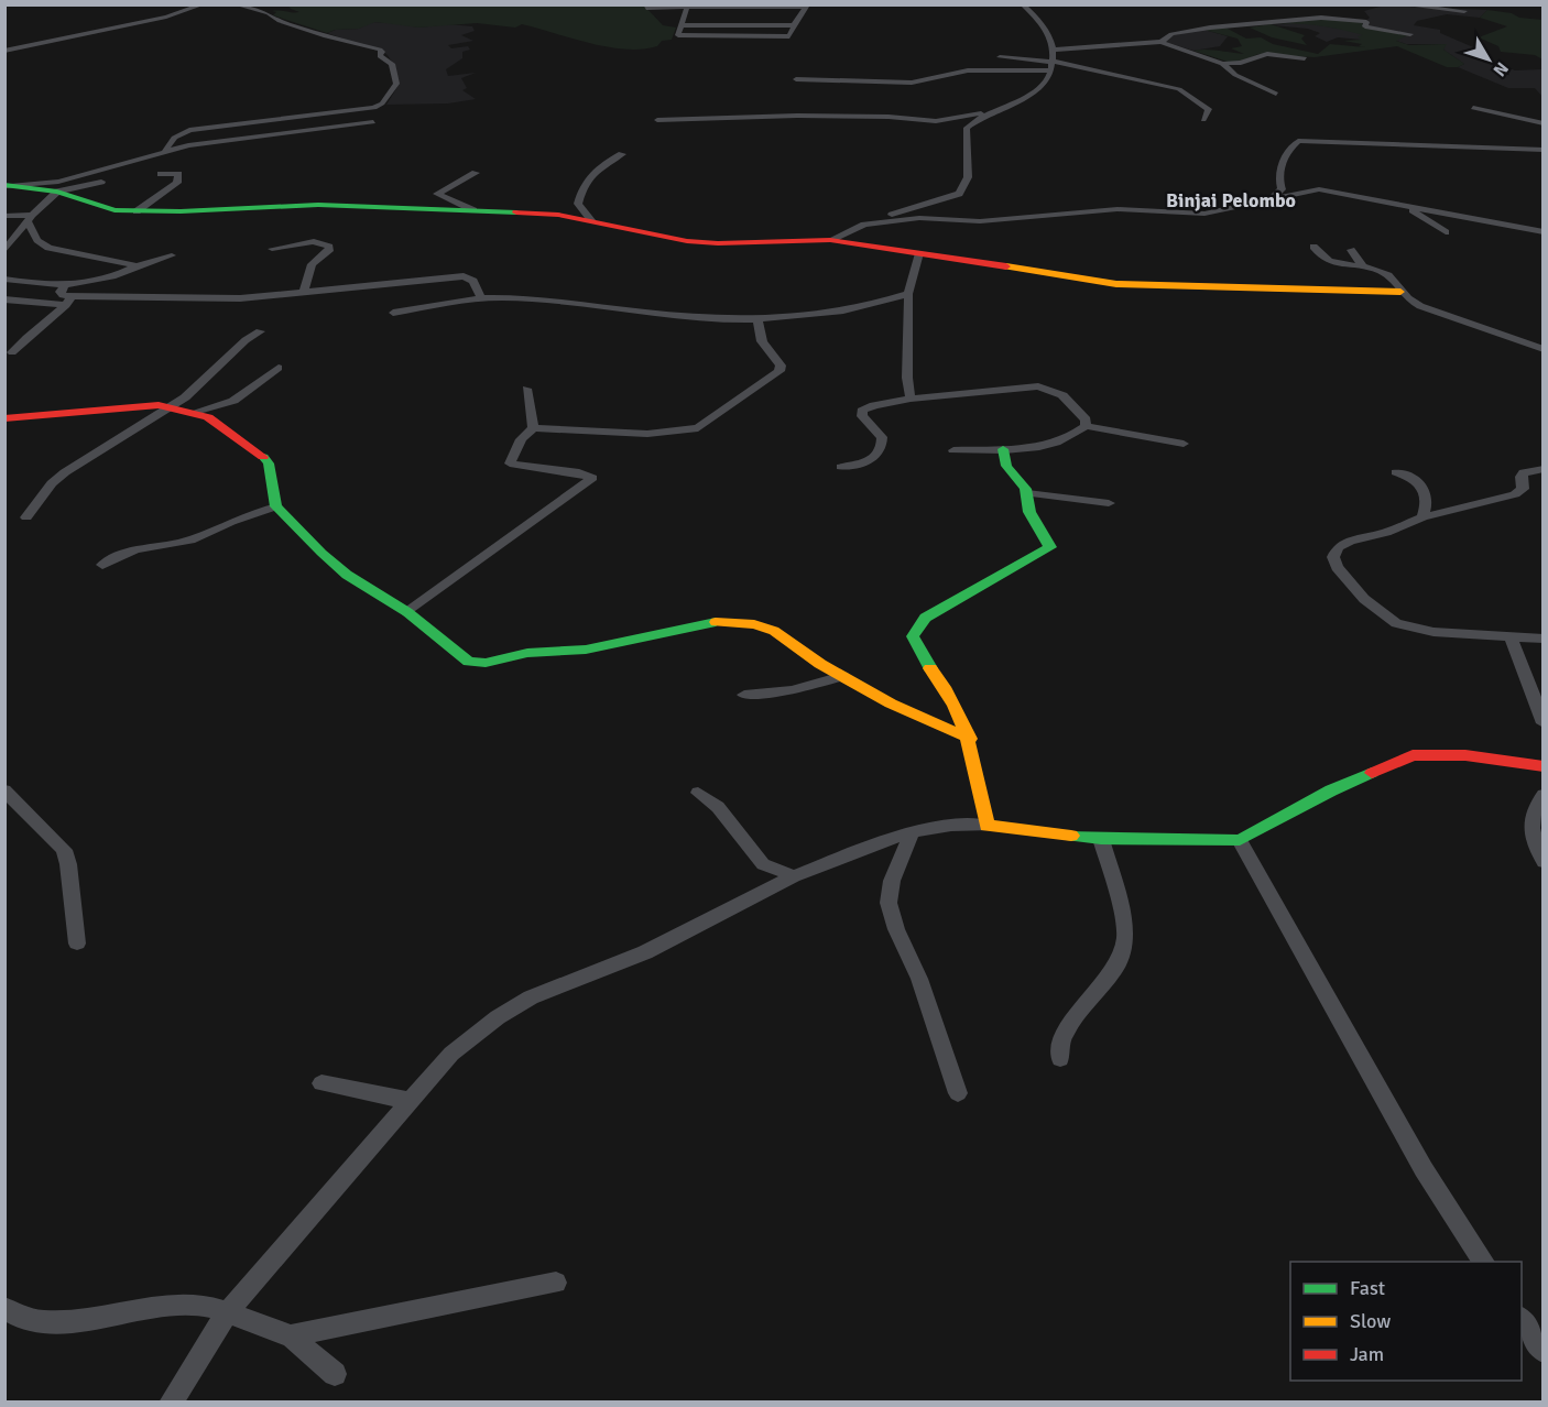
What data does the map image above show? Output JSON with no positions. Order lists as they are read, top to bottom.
{
  "districts": ["Binjai Pelombo"],
  "legend": ["Fast", "Slow", "Jam"],
  "north": "bottom right"
}
